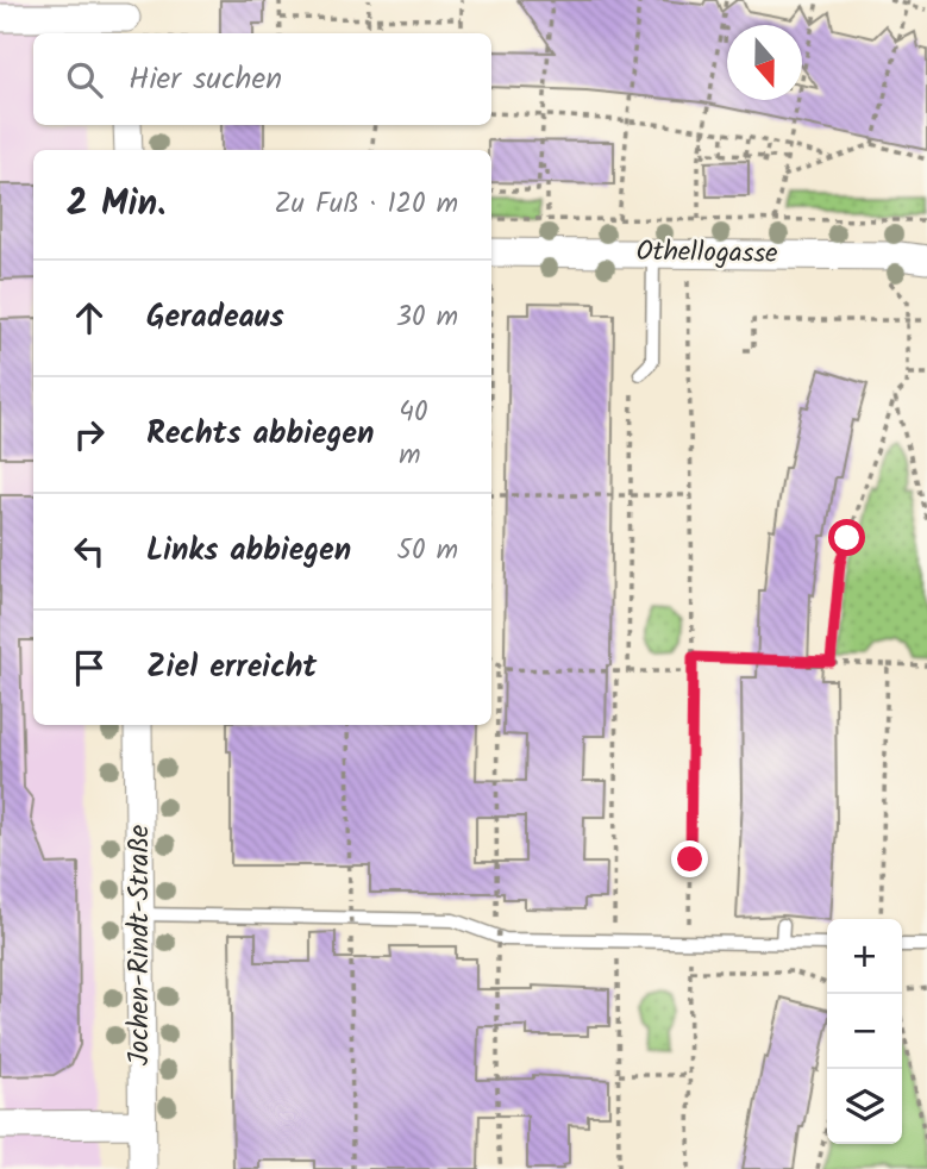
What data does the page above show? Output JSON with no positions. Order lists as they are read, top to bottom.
{
  "streets": {
    "street": ["Othellogasse", "Jochen-Rindt-Straße"]
  },
  "north": "bottom",
  "page": {
    "search": "Hier suchen",
    "heading": ["2 Min.", "Zu Fuß · 120 m"],
    "list": [
      ["Geradeaus", "30 m"],
      ["Rechts abbiegen", "40 m"],
      ["Links abbiegen", "50 m"],
      "Ziel erreicht"
    ],
    "map_buttons": ["+", "−"]
  }
}
